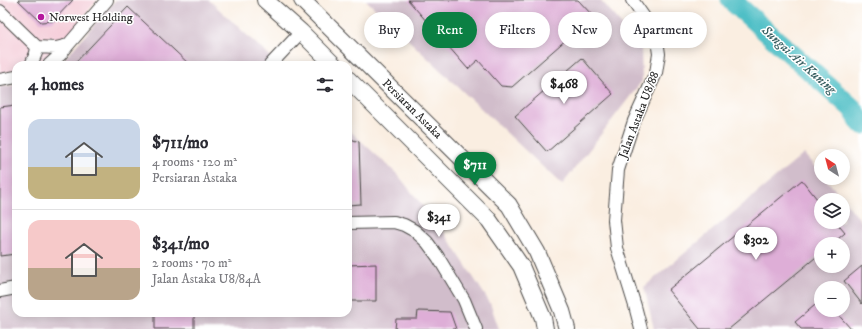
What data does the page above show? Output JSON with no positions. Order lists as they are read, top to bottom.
{
  "streets": {
    "main road": ["Persiaran Astaka"],
    "street": ["Jalan Astaka U8/88"]
  },
  "water": ["Sungai Air Kuning"],
  "places": ["Norwest Holding"],
  "north": "top left",
  "page": {
    "chip": [
      "Buy",
      "Rent",
      "Filters",
      "New",
      "Apartment"
    ],
    "heading": "4 homes",
    "price": [
      "$468",
      "$711",
      "$341",
      "$302"
    ],
    "list": [
      {
        "name": "$711/mo",
        "note": "4 rooms · 120 m² · Persiaran Astaka"
      },
      {
        "name": "$341/mo",
        "note": "2 rooms · 70 m² · Jalan Astaka U8/84A"
      }
    ],
    "map_buttons": ["+", "−"]
  }
}
